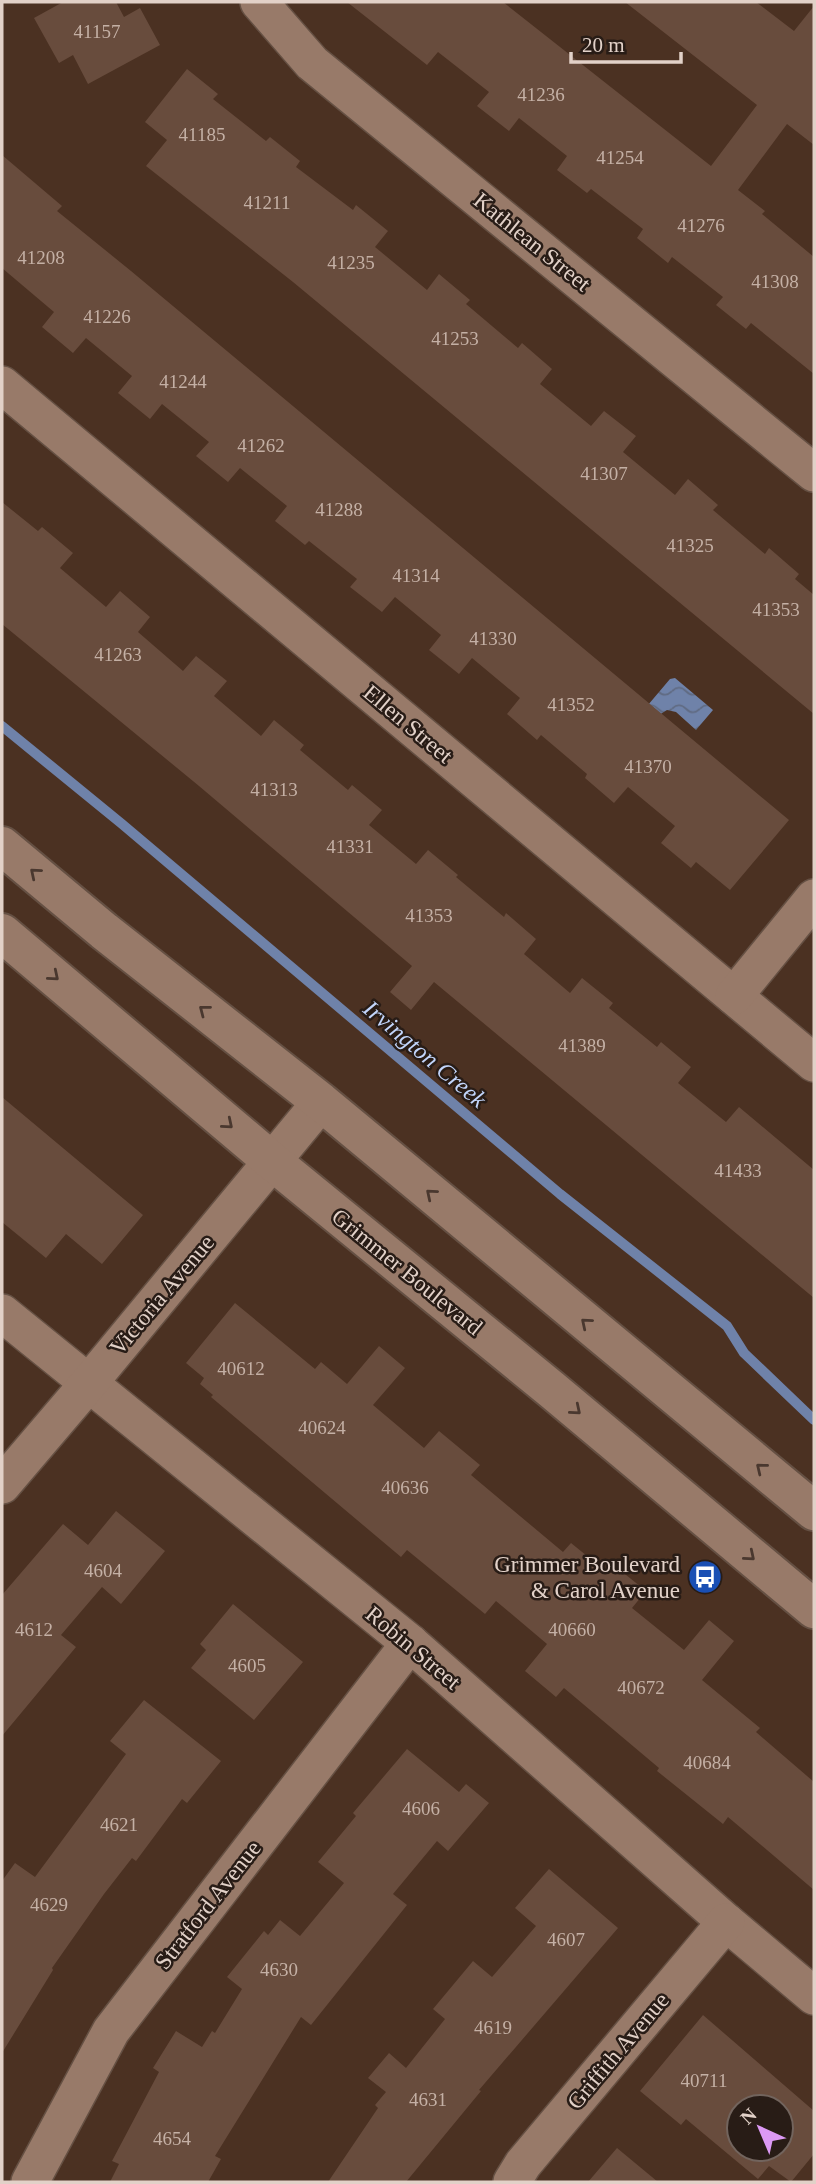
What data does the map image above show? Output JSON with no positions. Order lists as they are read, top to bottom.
{
  "streets": {
    "main road": ["Grimmer Boulevard"],
    "street": [
      "Kathlean Street",
      "Ellen Street",
      "Victoria Avenue",
      "Robin Street",
      "Stratford Avenue",
      "Griffith Avenue"
    ]
  },
  "crossings": [
    ["Grimmer Boulevard", "Victoria Avenue"],
    ["Victoria Avenue", "Robin Street"],
    ["Robin Street", "Stratford Avenue"],
    ["Robin Street", "Griffith Avenue"]
  ],
  "water": ["Irvington Creek"],
  "places": {
    "bus stop": ["Grimmer Boulevard & Carol Avenue"]
  },
  "house_numbers": [
    "41157",
    "41236",
    "41185",
    "41254",
    "41211",
    "41276",
    "41208",
    "41235",
    "41308",
    "41226",
    "41253",
    "41244",
    "41262",
    "41307",
    "41288",
    "41325",
    "41314",
    "41353",
    "41330",
    "41263",
    "41352",
    "41370",
    "41313",
    "41331",
    "41353",
    "41389",
    "41433",
    "40612",
    "40624",
    "40636",
    "4604",
    "4612",
    "40660",
    "4605",
    "40672",
    "40684",
    "4606",
    "4621",
    "4629",
    "4607",
    "4630",
    "4619",
    "40711",
    "4631",
    "4654"
  ],
  "scale_bar": "20 m",
  "north": "top left"
}
